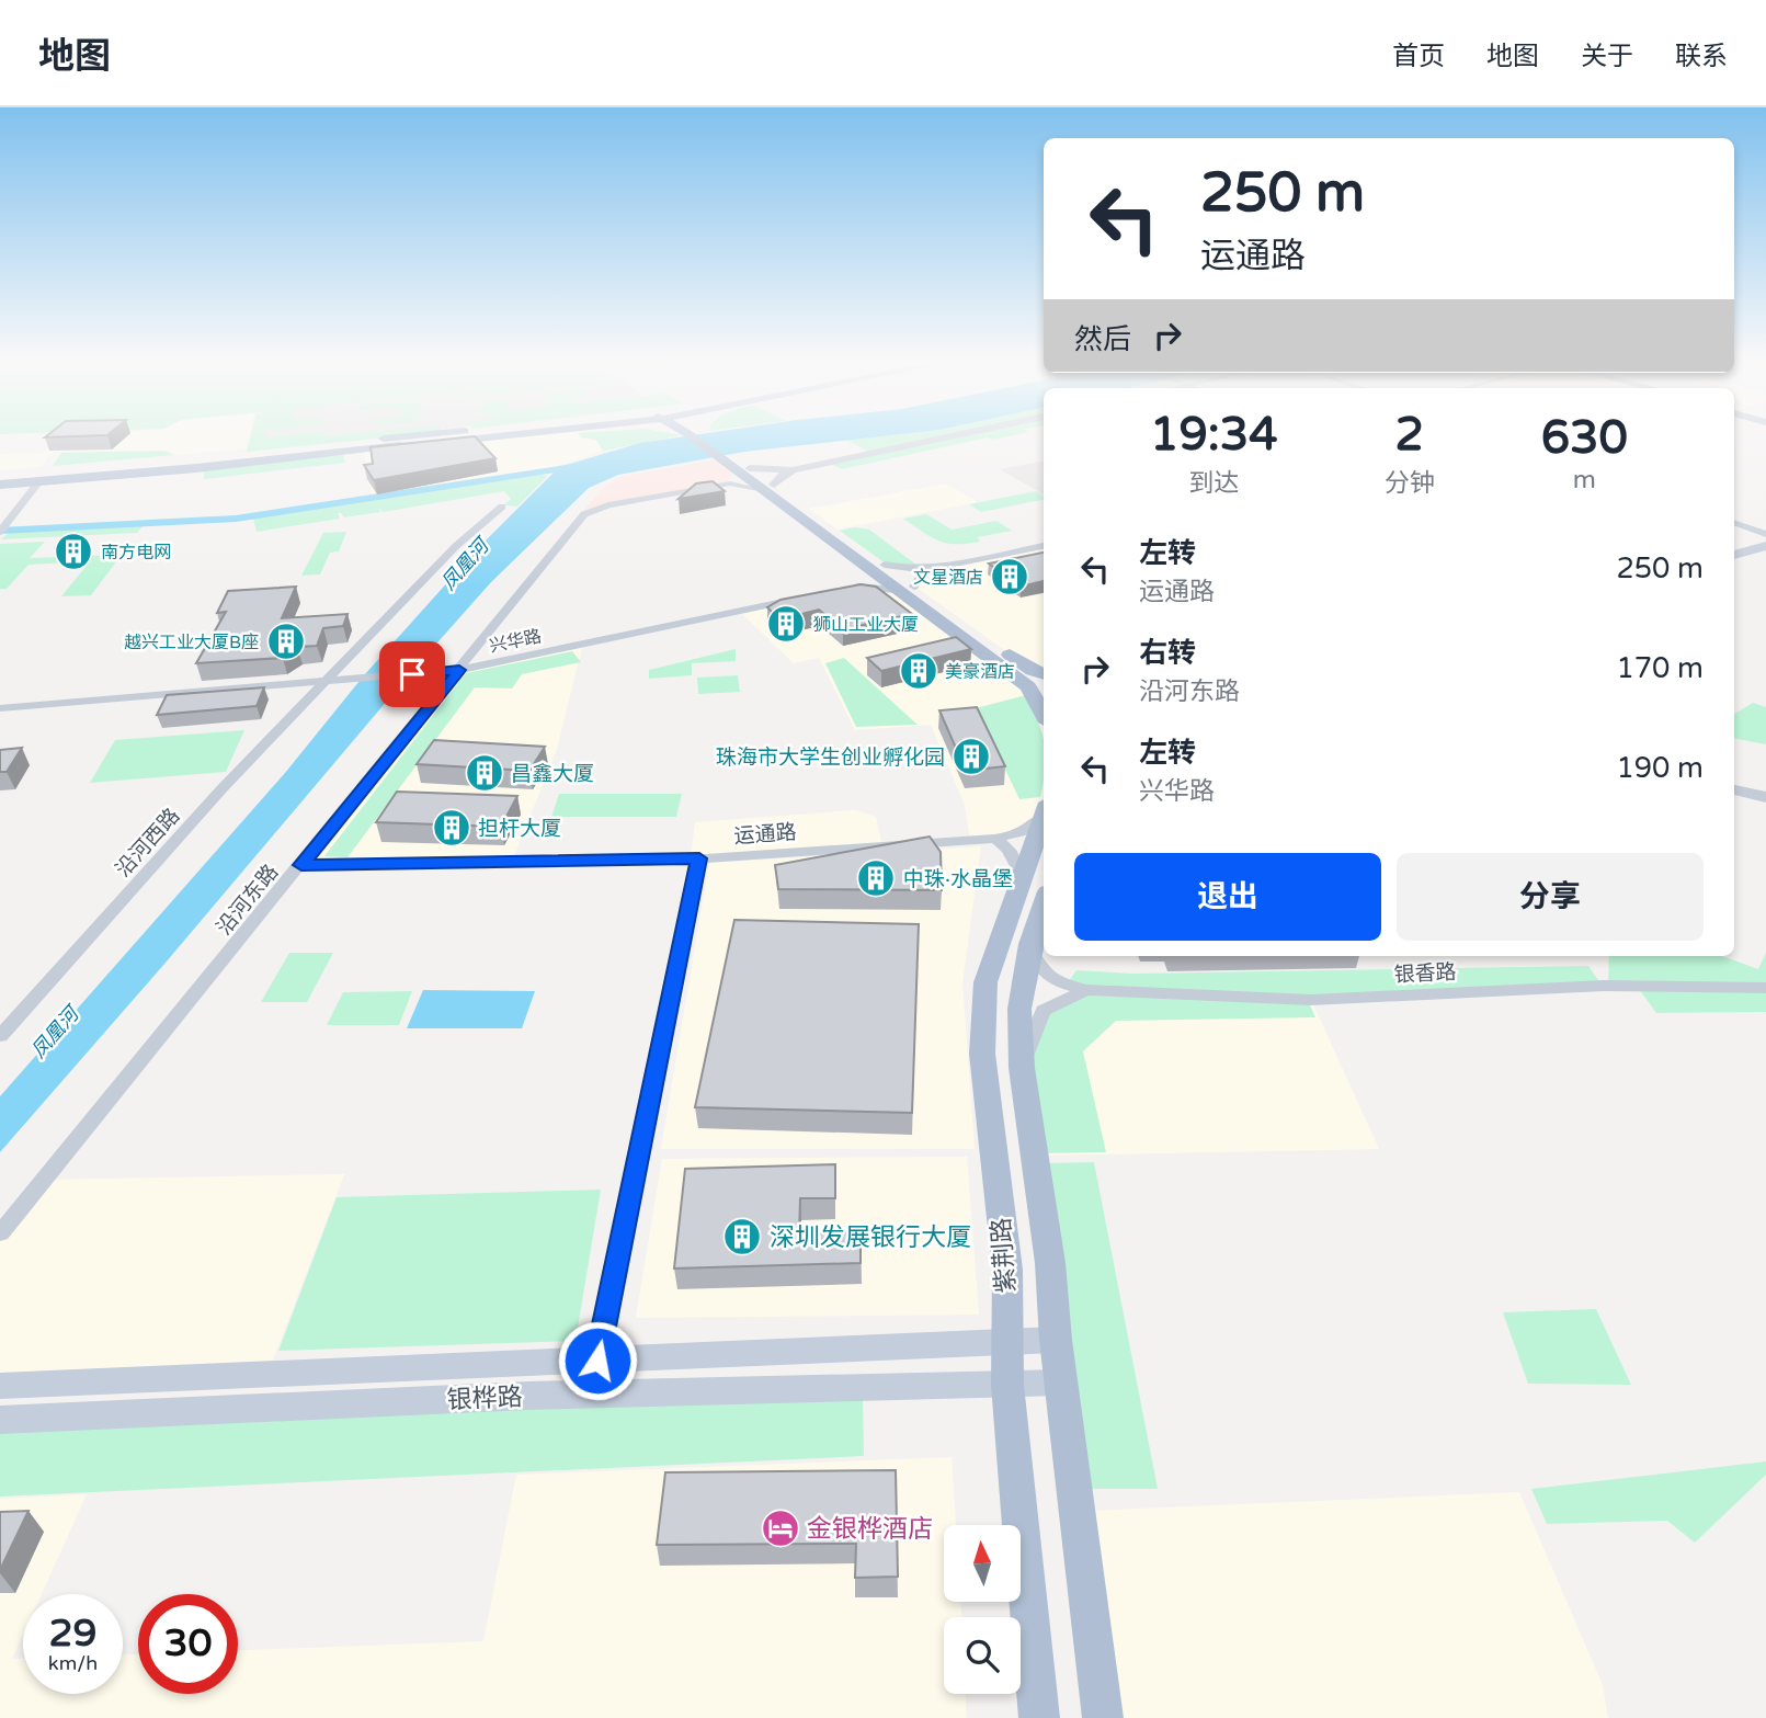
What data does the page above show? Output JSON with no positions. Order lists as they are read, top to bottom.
{
  "streets": {
    "main road": ["紫荆路", "银桦路"],
    "street": [
      "兴华路",
      "运通路",
      "沿河西路",
      "沿河东路",
      "银香路"
    ]
  },
  "crossings": [
    ["兴华路", "沿河西路"],
    ["兴华路", "沿河东路"],
    ["运通路", "沿河东路"],
    ["紫荆路", "银桦路"]
  ],
  "water": ["凤凰河"],
  "places": {
    "building": [
      "南方电网",
      "文星酒店",
      "狮山工业大厦",
      "越兴工业大厦B座",
      "美豪酒店",
      "珠海市大学生创业孵化园",
      "昌鑫大厦",
      "担杆大厦",
      "中珠·水晶堡",
      "深圳发展银行大厦"
    ],
    "hotel": ["金银桦酒店"]
  },
  "north": "top",
  "page": {
    "header": "地图",
    "nav": [
      "首页",
      "地图",
      "关于",
      "联系"
    ],
    "turn": ["250 m", "运通路"],
    "then": "然后",
    "eta": [
      "19:34",
      "到达",
      "2",
      "分钟",
      "630",
      "m"
    ],
    "list": [
      {
        "name": "左转",
        "note": "运通路",
        "value": "250 m"
      },
      {
        "name": "右转",
        "note": "沿河东路",
        "value": "170 m"
      },
      {
        "name": "左转",
        "note": "兴华路",
        "value": "190 m"
      }
    ],
    "buttons": ["退出", "分享"],
    "speed": "29 km/h",
    "limit": "30"
  }
}
